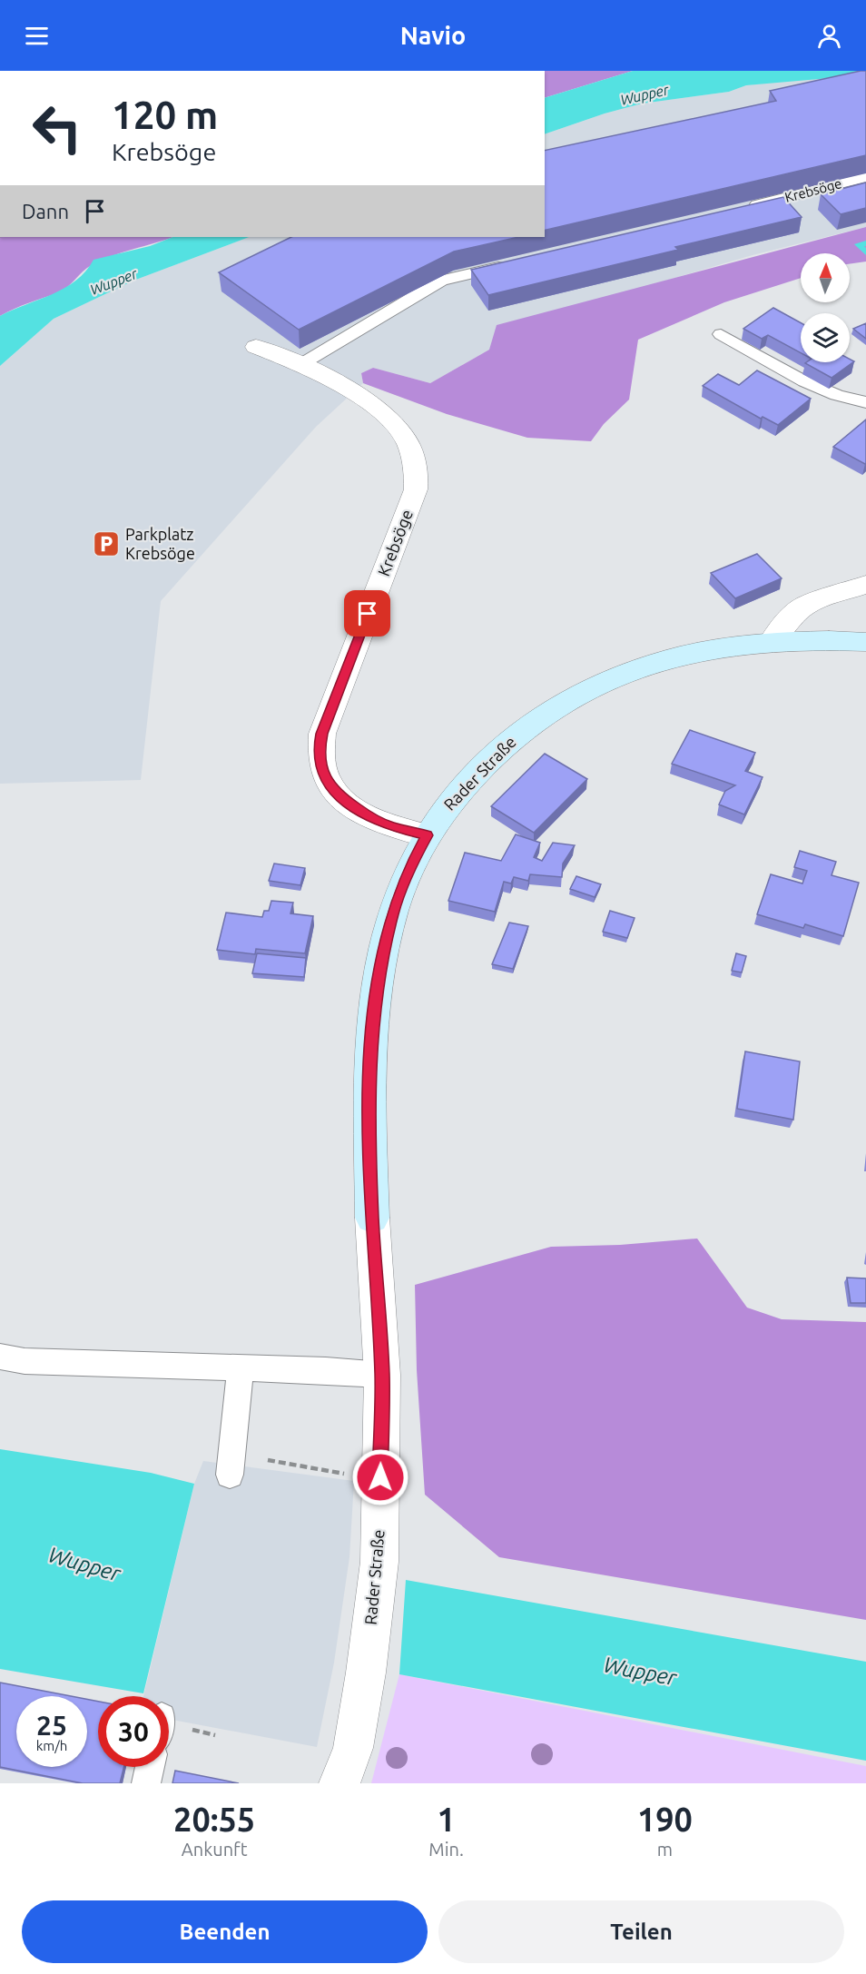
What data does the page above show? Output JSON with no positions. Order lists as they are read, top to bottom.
{
  "streets": {
    "street": ["Krebsöge", "Rader Straße"]
  },
  "crossings": [
    ["Krebsöge", "Rader Straße"]
  ],
  "water": ["Wupper"],
  "places": {
    "parking": ["Parkplatz Krebsöge"]
  },
  "north": "top",
  "page": {
    "header": "Navio",
    "turn": ["120 m", "Krebsöge"],
    "then": "Dann",
    "speed": "25 km/h",
    "limit": "30",
    "eta": [
      "20:55",
      "Ankunft",
      "1",
      "Min.",
      "190",
      "m"
    ],
    "buttons": ["Beenden", "Teilen"]
  }
}
